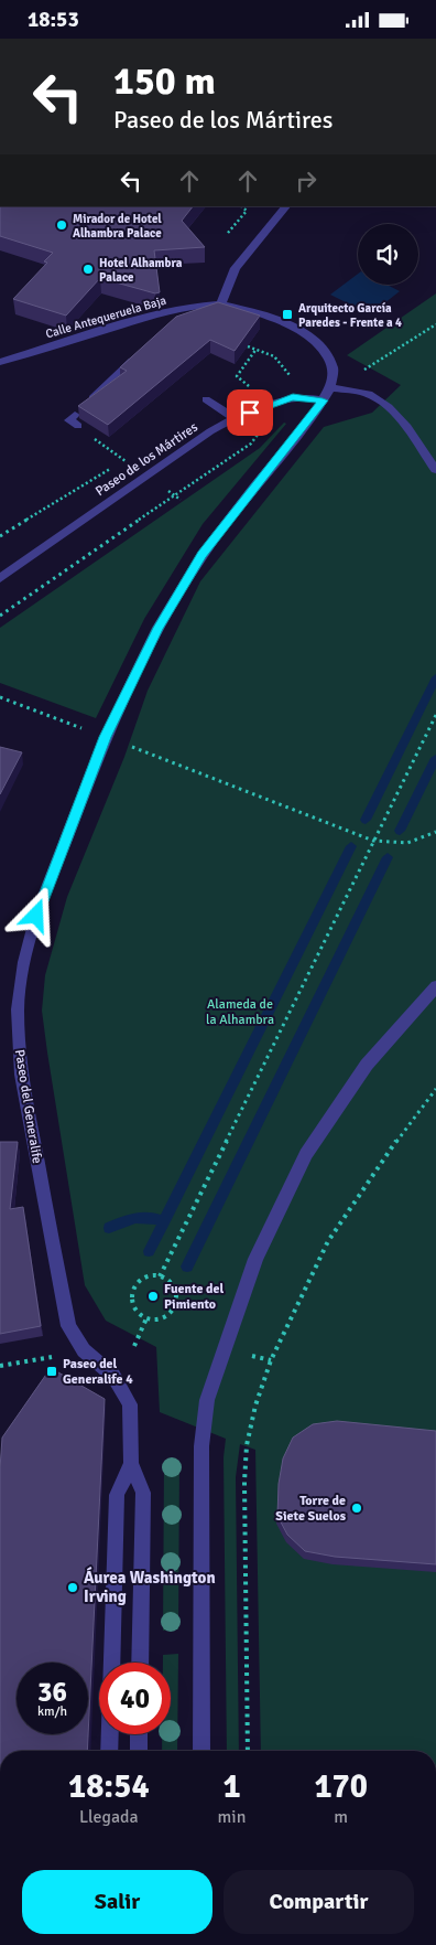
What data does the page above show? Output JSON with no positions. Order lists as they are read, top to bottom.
{
  "streets": {
    "street": ["Calle Antequeruela Baja", "Paseo de los Mártires", "Paseo del Generalife"]
  },
  "crossings": [
    ["Calle Antequeruela Baja", "Paseo de los Mártires"],
    ["Calle Antequeruela Baja", "Paseo del Generalife"],
    ["Paseo de los Mártires", "Paseo del Generalife"]
  ],
  "parks": ["Alameda de la Alhambra"],
  "places": {
    "other": [
      "Mirador de Hotel Alhambra Palace",
      "Hotel Alhambra Palace",
      "Fuente del Pimiento",
      "Torre de Siete Suelos",
      "Áurea Washington Irving"
    ],
    "transit": ["Arquitecto García Paredes - Frente a 4", "Paseo del Generalife 4"]
  },
  "page": {
    "status": "18:53",
    "turn": ["150 m", "Paseo de los Mártires"],
    "speed": "36 km/h",
    "limit": "40",
    "eta": [
      "18:54",
      "Llegada",
      "1",
      "min",
      "170",
      "m"
    ],
    "buttons": ["Salir", "Compartir"]
  }
}
